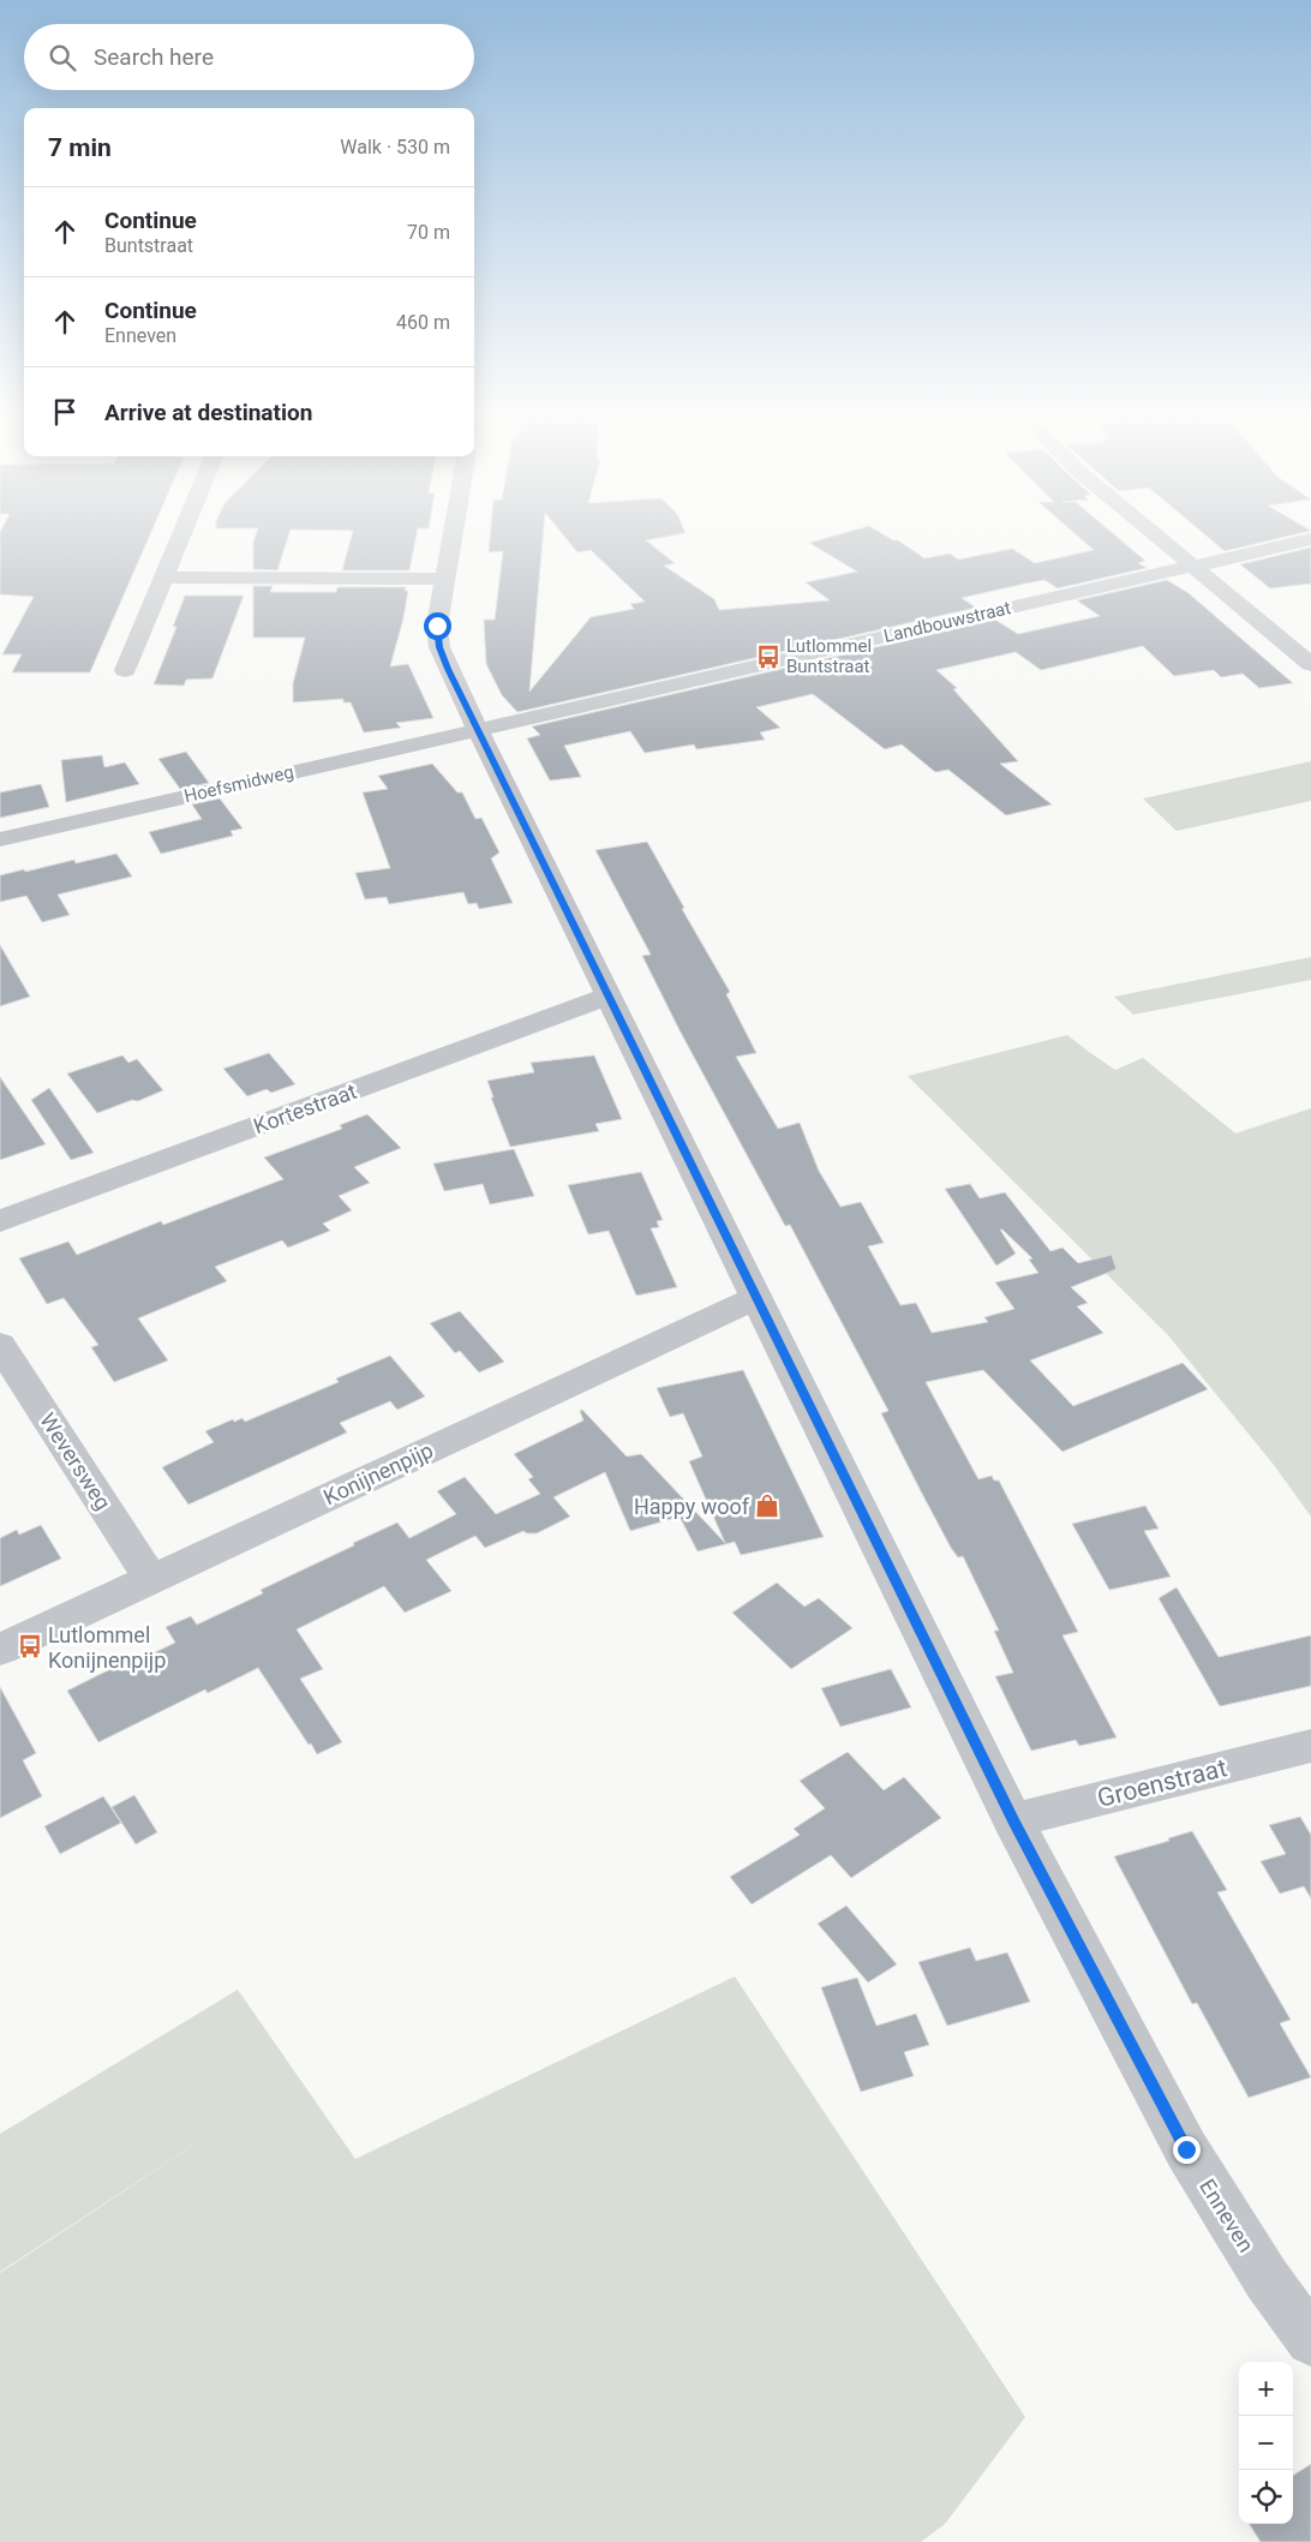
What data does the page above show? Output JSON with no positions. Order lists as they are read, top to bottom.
{
  "streets": {
    "street": [
      "Landbouwstraat",
      "Hoefsmidweg",
      "Kortestraat",
      "Weversweg",
      "Konijnenpijp",
      "Groenstraat",
      "Enneven"
    ]
  },
  "crossings": [
    ["Landbouwstraat", "Hoefsmidweg"],
    ["Landbouwstraat", "Enneven"],
    ["Hoefsmidweg", "Enneven"],
    ["Kortestraat", "Enneven"],
    ["Weversweg", "Konijnenpijp"],
    ["Konijnenpijp", "Enneven"],
    ["Groenstraat", "Enneven"]
  ],
  "places": {
    "bus stop": ["Lutlommel Buntstraat", "Lutlommel Konijnenpijp"],
    "shop": ["Happy woof"]
  },
  "page": {
    "search": "Search here",
    "heading": ["7 min", "Walk · 530 m"],
    "list": [
      ["Continue", "Buntstraat", "70 m"],
      ["Continue", "Enneven", "460 m"],
      "Arrive at destination"
    ],
    "map_buttons": ["+", "−"]
  }
}
